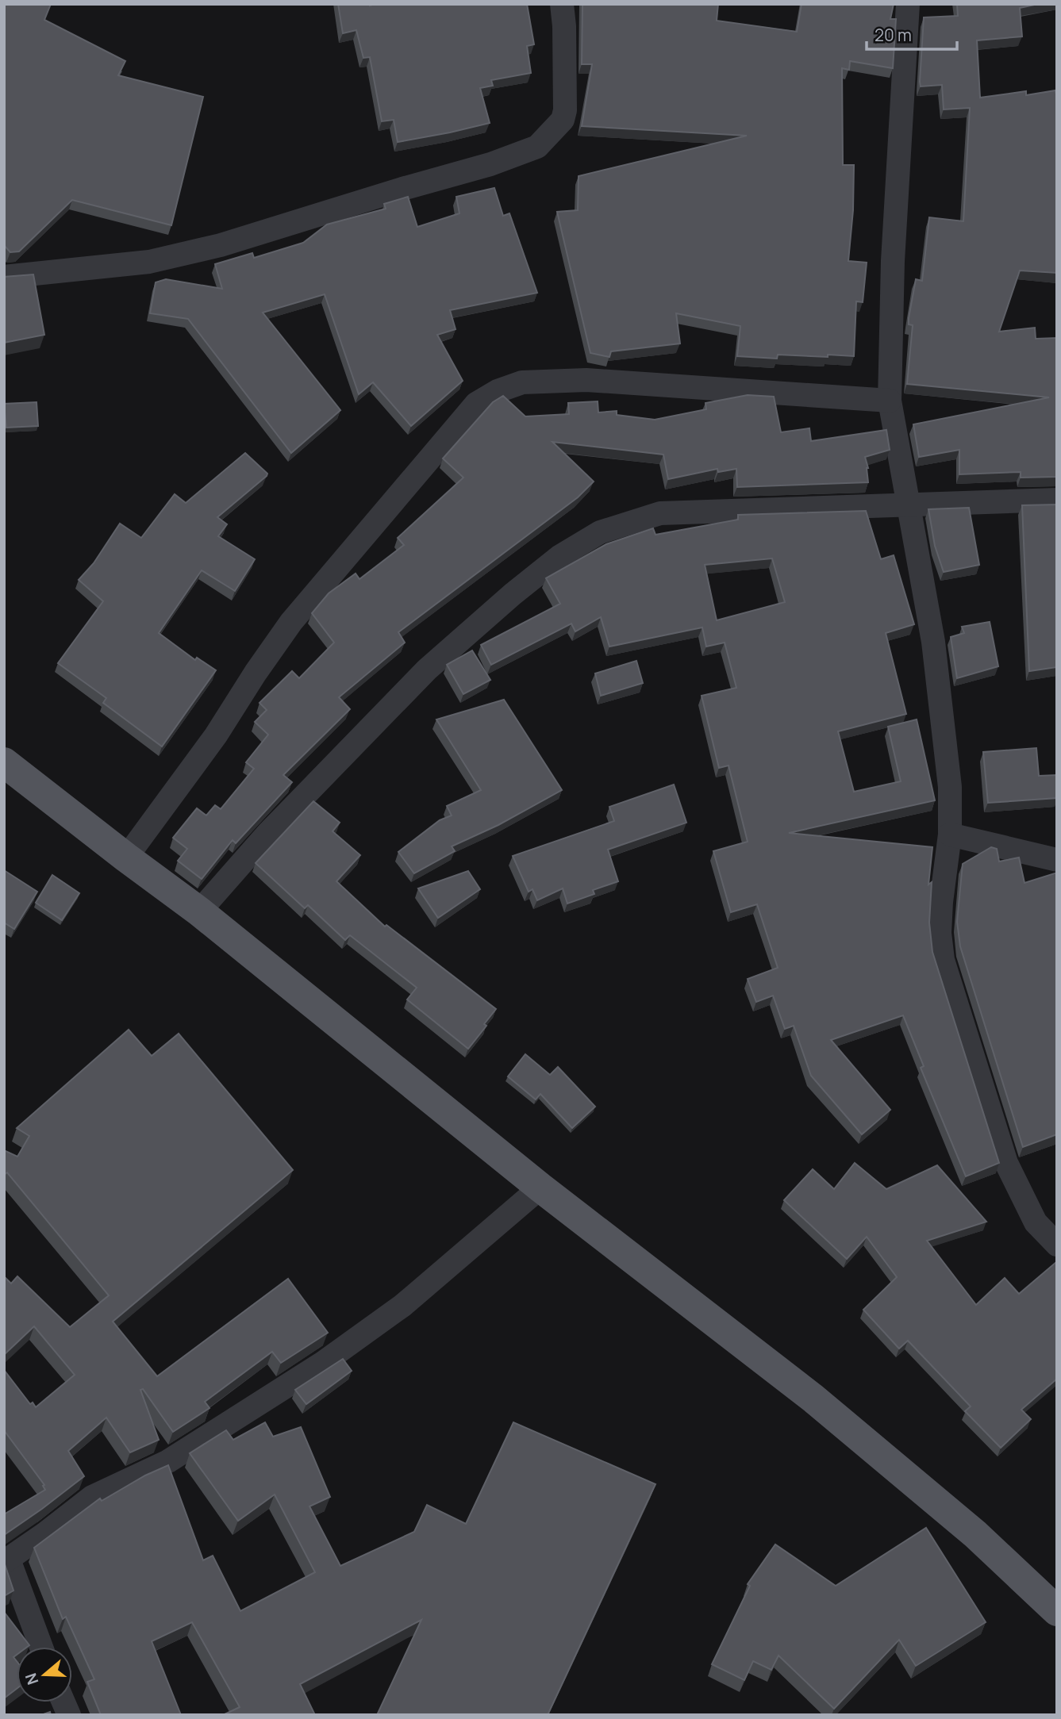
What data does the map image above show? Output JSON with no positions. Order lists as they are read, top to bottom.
{
  "scale_bar": "20 m",
  "north": "left"
}
